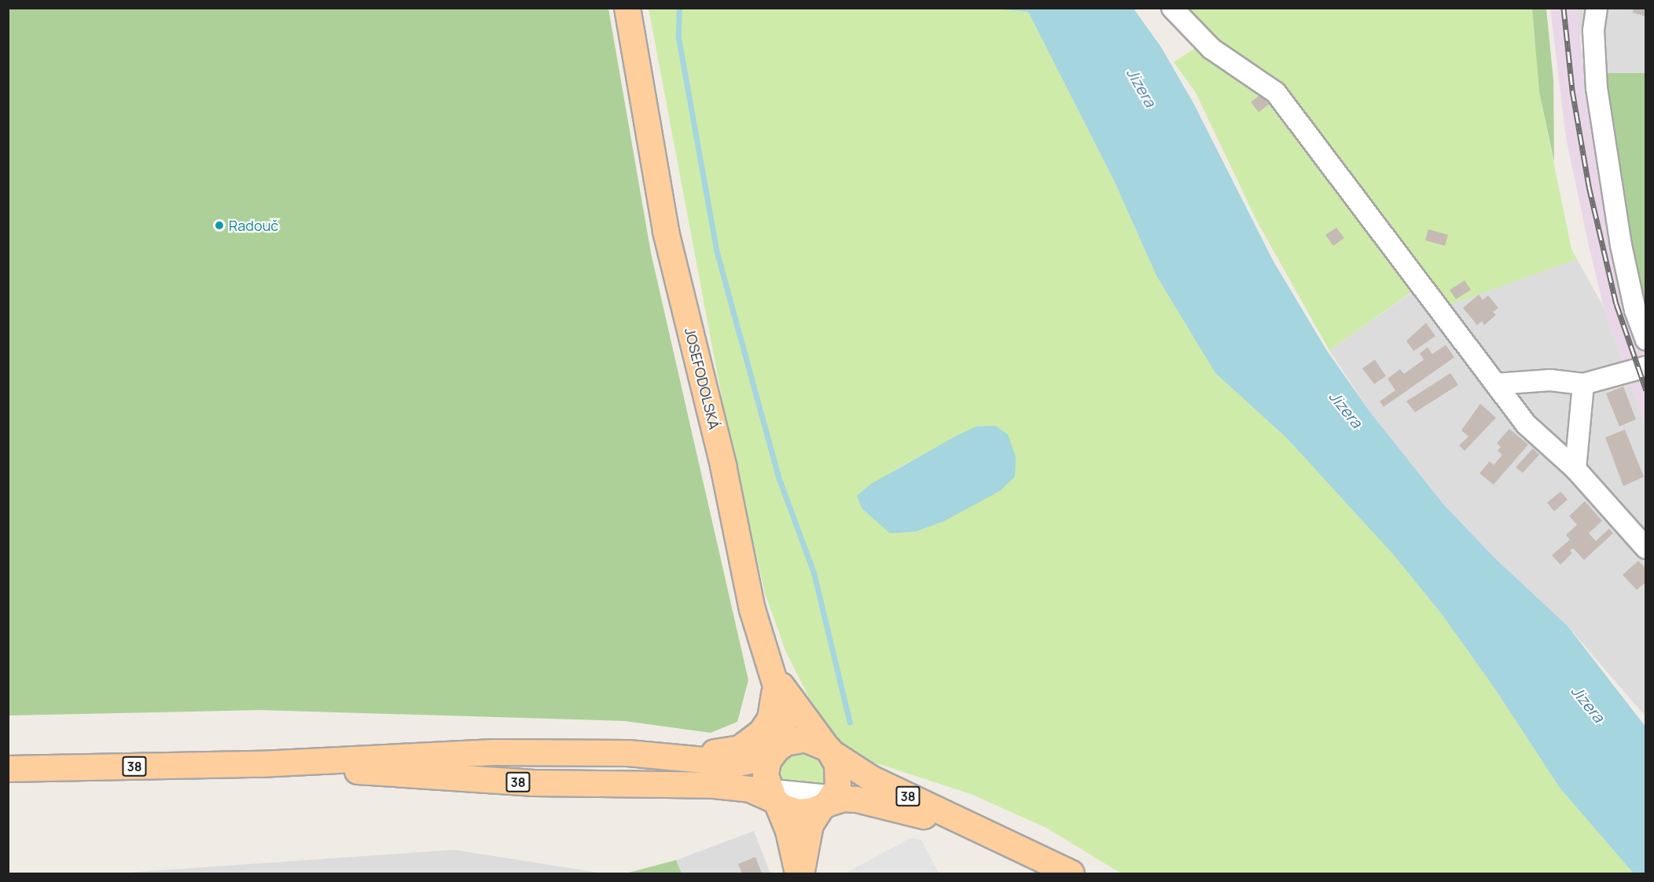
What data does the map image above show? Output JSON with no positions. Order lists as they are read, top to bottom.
{
  "streets": {
    "main road": ["JOSEFODOLSKÁ", "38"]
  },
  "crossings": [
    ["JOSEFODOLSKÁ", "38"]
  ],
  "water": ["Jizera"],
  "places": ["Radouč"]
}
